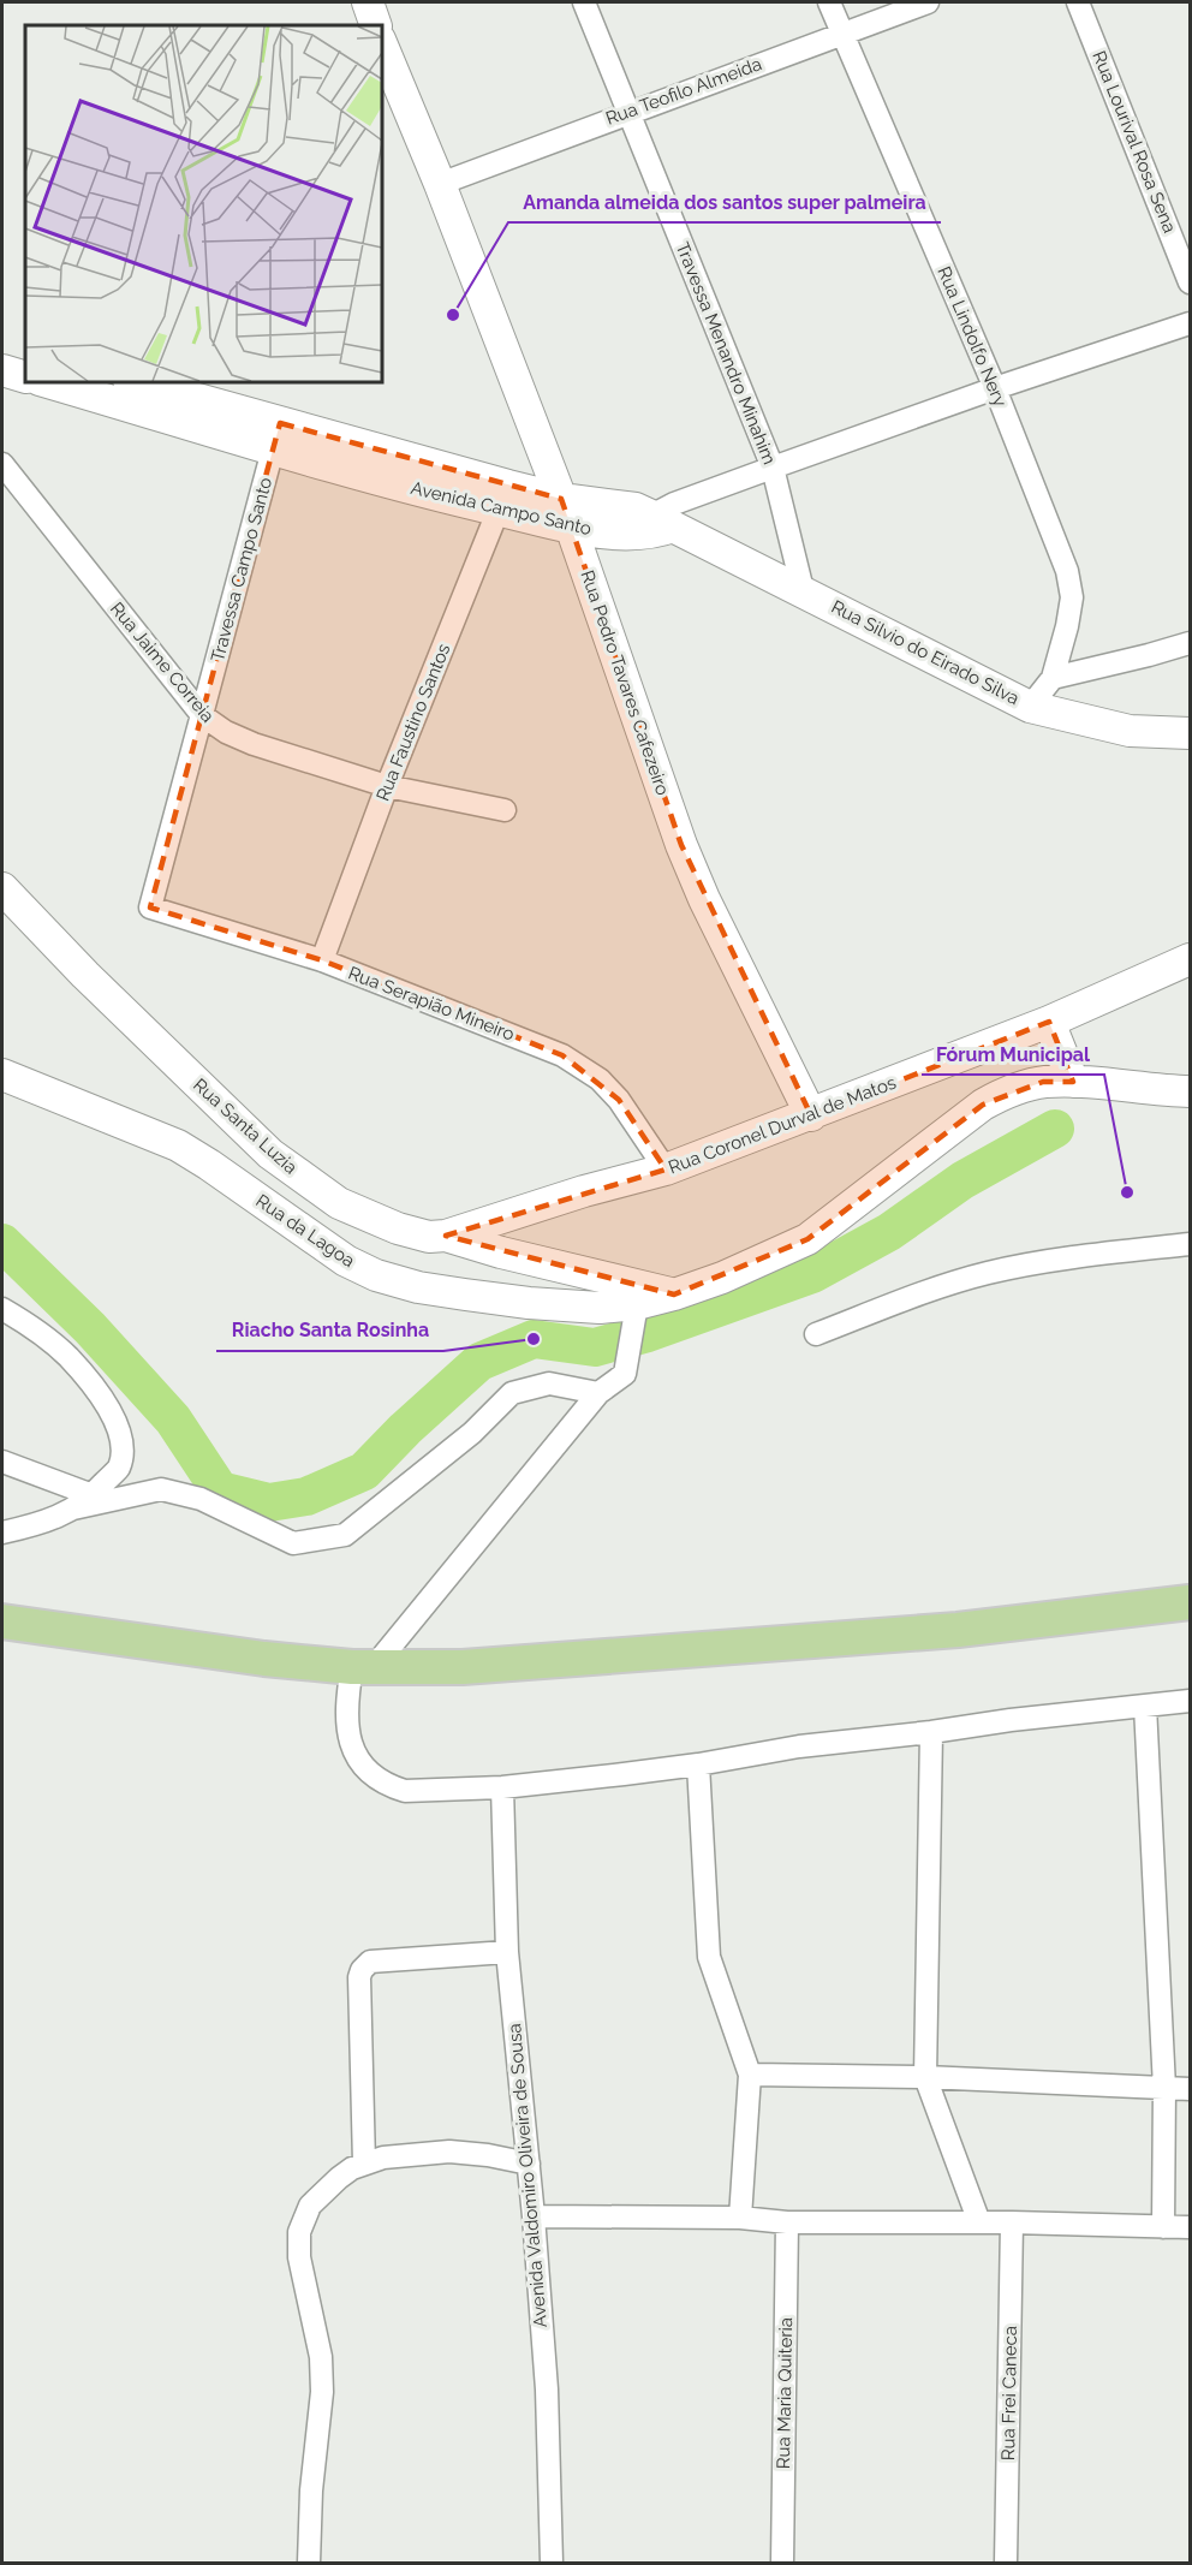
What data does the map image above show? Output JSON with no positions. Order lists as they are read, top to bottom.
{
  "streets": {
    "street": [
      "Rua Teofilo Almeida",
      "Rua Lourival Rosa Sena",
      "Rua Lindolfo Nery",
      "Travessa Menandro Minahim",
      "Avenida Campo Santo",
      "Travessa Campo Santo",
      "Rua Silvio do Eirado Silva",
      "Rua Jaime Correia",
      "Rua Pedro Tavares Cafezeiro",
      "Rua Faustino Santos",
      "Rua Serapião Mineiro",
      "Rua Coronel Durval de Matos",
      "Rua Santa Luzia",
      "Rua da Lagoa",
      "Avenida Valdomiro Oliveira de Sousa",
      "Rua Maria Quiteria",
      "Rua Frei Caneca"
    ]
  },
  "crossings": [
    ["Rua Teofilo Almeida", "Rua Lindolfo Nery"],
    ["Rua Teofilo Almeida", "Travessa Menandro Minahim"],
    ["Rua Teofilo Almeida", "Rua Pedro Tavares Cafezeiro"],
    ["Travessa Menandro Minahim", "Rua Silvio do Eirado Silva"],
    ["Avenida Campo Santo", "Travessa Campo Santo"],
    ["Avenida Campo Santo", "Rua Silvio do Eirado Silva"],
    ["Avenida Campo Santo", "Rua Pedro Tavares Cafezeiro"],
    ["Avenida Campo Santo", "Rua Faustino Santos"],
    ["Travessa Campo Santo", "Rua Jaime Correia"],
    ["Travessa Campo Santo", "Rua Serapião Mineiro"],
    ["Rua Jaime Correia", "Rua Faustino Santos"],
    ["Rua Pedro Tavares Cafezeiro", "Rua Coronel Durval de Matos"],
    ["Rua Faustino Santos", "Rua Serapião Mineiro"],
    ["Rua Serapião Mineiro", "Rua Coronel Durval de Matos"],
    ["Rua Coronel Durval de Matos", "Rua Santa Luzia"],
    ["Rua Santa Luzia", "Rua da Lagoa"]
  ],
  "places": ["Amanda almeida dos santos super palmeira", "Fórum Municipal", "Riacho Santa Rosinha"]
}
